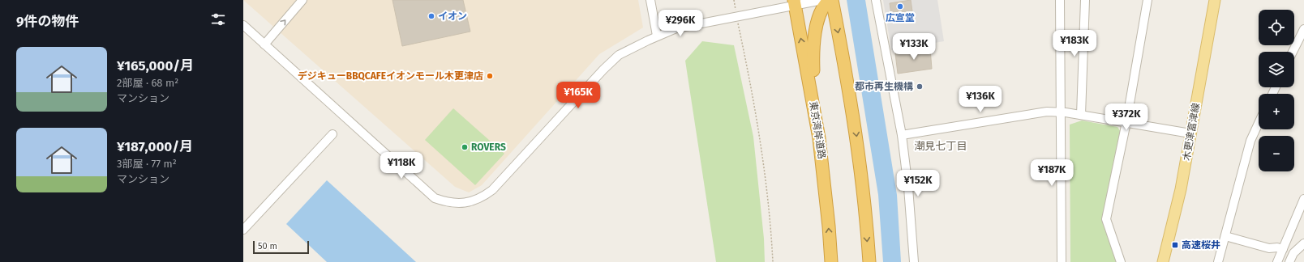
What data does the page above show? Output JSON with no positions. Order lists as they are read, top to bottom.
{
  "streets": {
    "highway": ["東京湾岸道路"],
    "main road": ["木更津富津線"]
  },
  "districts": ["潮見七丁目"],
  "places": {
    "other": [
      "広宣堂",
      "イオン",
      "デジキューBBQCAFEイオンモール木更津店",
      "都市再生機構",
      "ROVERS"
    ],
    "transit": ["高速桜井"]
  },
  "scale_bar": "50 m",
  "page": {
    "heading": "9件の物件",
    "map_buttons": ["+", "−"],
    "price": [
      "¥296K",
      "¥183K",
      "¥133K",
      "¥165K",
      "¥136K",
      "¥372K",
      "¥118K",
      "¥187K",
      "¥152K"
    ],
    "list": [
      {
        "name": "¥165,000/月",
        "note": "2部屋 · 68 m² · マンション"
      },
      {
        "name": "¥187,000/月",
        "note": "3部屋 · 77 m² · マンション"
      }
    ],
    "scale": "50 m"
  }
}
